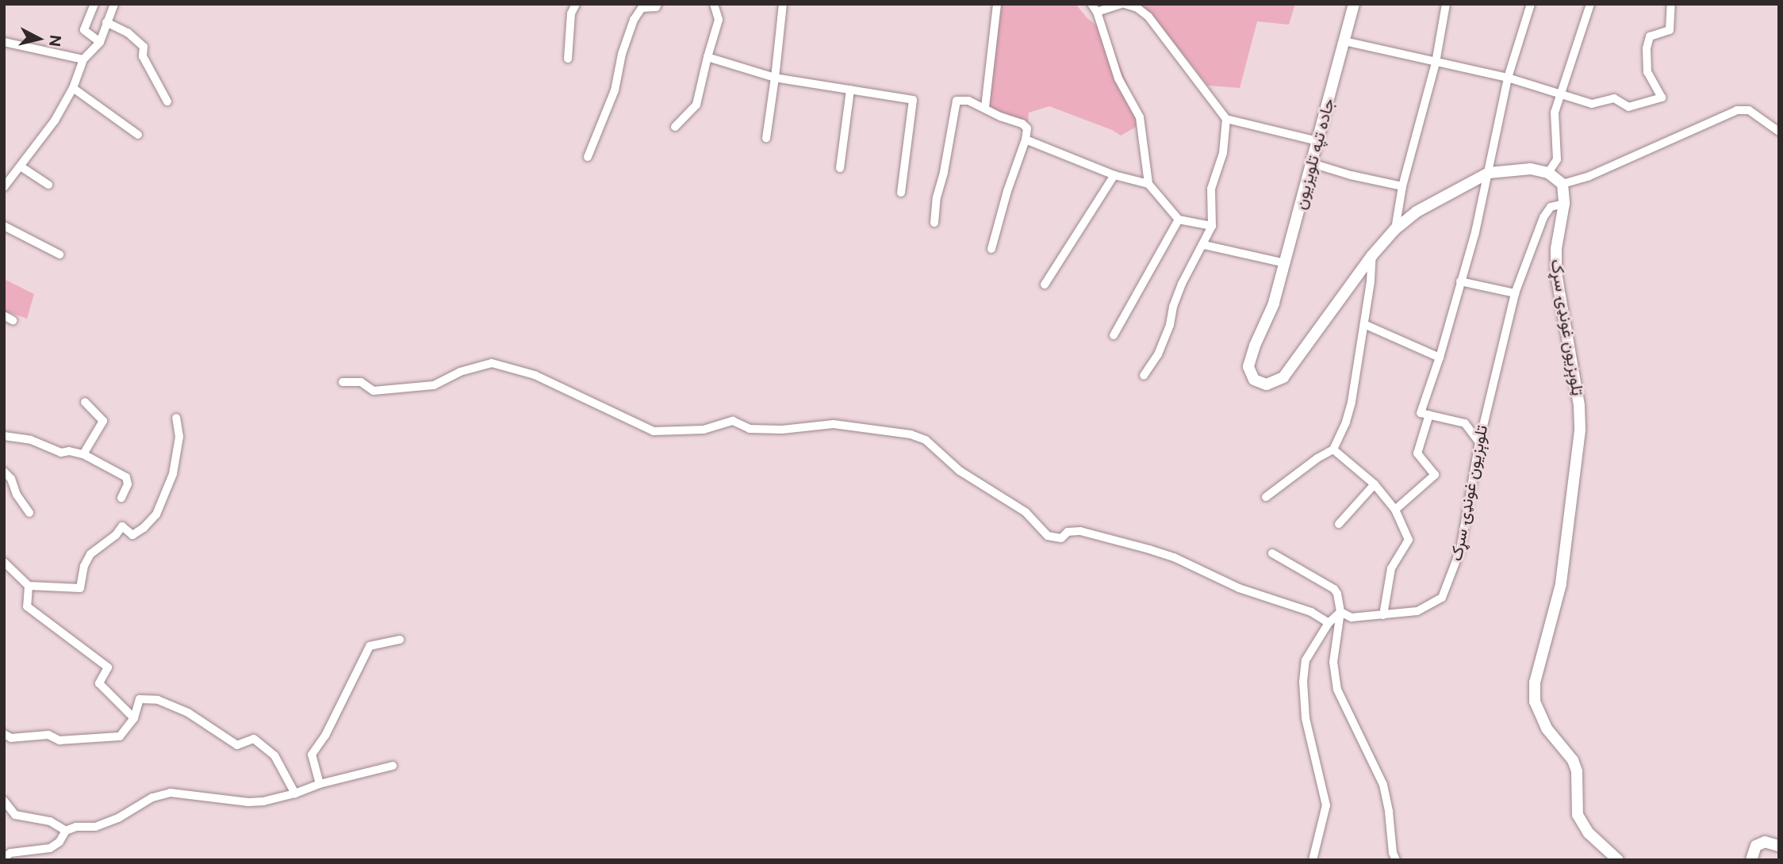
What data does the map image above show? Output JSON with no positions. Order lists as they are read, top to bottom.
{
  "streets": {
    "street": ["جاده تپه تلویزیون", "ټلوېزيون غونډۍ سړک", "تلوېزيون غونډۍ سړک"]
  },
  "crossings": [
    ["ټلوېزيون غونډۍ سړک", "تلوېزيون غونډۍ سړک"]
  ],
  "north": "right"
}
